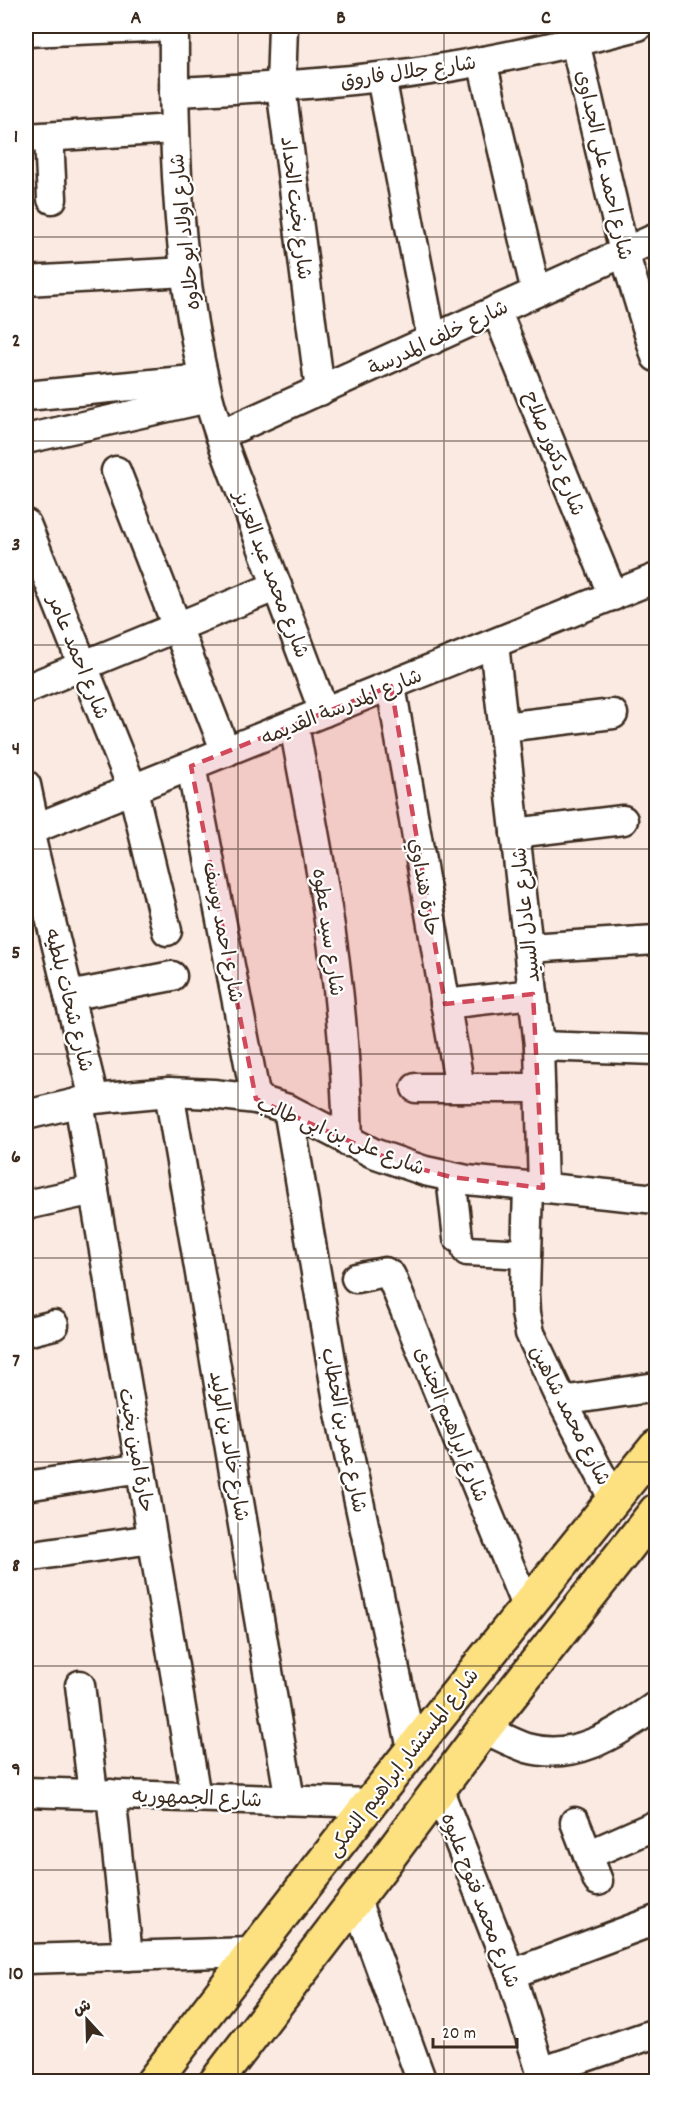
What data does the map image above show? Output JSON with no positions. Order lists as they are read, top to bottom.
{
  "streets": {
    "main road": ["شارع المستشار ابراهيم النمكى"],
    "street": [
      "شارع جلال فاروق",
      "شارع احمد على الجداوى",
      "شارع بخيت الحداد",
      "شارع اولاد ابو حلاوه",
      "شارع خلف المدرسة",
      "شارع دكتور صلاح",
      "شارع محمد عبد العزيز",
      "شارع احمد عامر",
      "شارع المدرسة القديمه",
      "حارة هنداوي",
      "شارع عادل السيد",
      "شارع احمد يوسف",
      "شارع سيد عطوه",
      "شارع شحات بلطيه",
      "شارع على بن ابى طالب",
      "شارع محمد شاهين",
      "شارع ابراهيم الجندى",
      "شارع عمر بن الخطاب",
      "شارع خالد بن الوليد",
      "حارة امين بخيت",
      "شارع الجمهوريه",
      "شارع محمد فتوح عليوه"
    ]
  },
  "crossings": [
    ["شارع جلال فاروق", "شارع احمد على الجداوى"],
    ["شارع جلال فاروق", "شارع بخيت الحداد"],
    ["شارع جلال فاروق", "شارع اولاد ابو حلاوه"],
    ["شارع احمد على الجداوى", "شارع خلف المدرسة"],
    ["شارع بخيت الحداد", "شارع خلف المدرسة"],
    ["شارع اولاد ابو حلاوه", "شارع خلف المدرسة"],
    ["شارع اولاد ابو حلاوه", "شارع محمد عبد العزيز"],
    ["شارع خلف المدرسة", "شارع دكتور صلاح"],
    ["شارع خلف المدرسة", "شارع محمد عبد العزيز"],
    ["شارع دكتور صلاح", "شارع المدرسة القديمه"],
    ["شارع محمد عبد العزيز", "شارع المدرسة القديمه"],
    ["شارع احمد عامر", "شارع المدرسة القديمه"],
    ["شارع المدرسة القديمه", "حارة هنداوي"],
    ["شارع المدرسة القديمه", "شارع عادل السيد"],
    ["شارع المدرسة القديمه", "شارع احمد يوسف"],
    ["شارع المدرسة القديمه", "شارع سيد عطوه"],
    ["شارع المدرسة القديمه", "شارع شحات بلطيه"],
    ["شارع عادل السيد", "شارع على بن ابى طالب"],
    ["شارع عادل السيد", "شارع محمد شاهين"],
    ["شارع احمد يوسف", "شارع على بن ابى طالب"],
    ["شارع سيد عطوه", "شارع على بن ابى طالب"],
    ["شارع شحات بلطيه", "شارع على بن ابى طالب"],
    ["شارع شحات بلطيه", "حارة امين بخيت"],
    ["شارع على بن ابى طالب", "شارع محمد شاهين"],
    ["شارع على بن ابى طالب", "شارع عمر بن الخطاب"],
    ["شارع على بن ابى طالب", "شارع خالد بن الوليد"],
    ["شارع على بن ابى طالب", "حارة امين بخيت"],
    ["شارع محمد شاهين", "شارع المستشار ابراهيم النمكى"],
    ["شارع ابراهيم الجندى", "شارع المستشار ابراهيم النمكى"],
    ["شارع عمر بن الخطاب", "شارع المستشار ابراهيم النمكى"],
    ["شارع خالد بن الوليد", "شارع الجمهوريه"],
    ["حارة امين بخيت", "شارع الجمهوريه"],
    ["شارع المستشار ابراهيم النمكى", "شارع الجمهوريه"]
  ],
  "scale_bar": "20 m",
  "north": "top",
  "grid": {
    "columns": ["A", "B", "C"],
    "rows": [
      "1",
      "2",
      "3",
      "4",
      "5",
      "6",
      "7",
      "8",
      "9",
      "10"
    ]
  }
}
